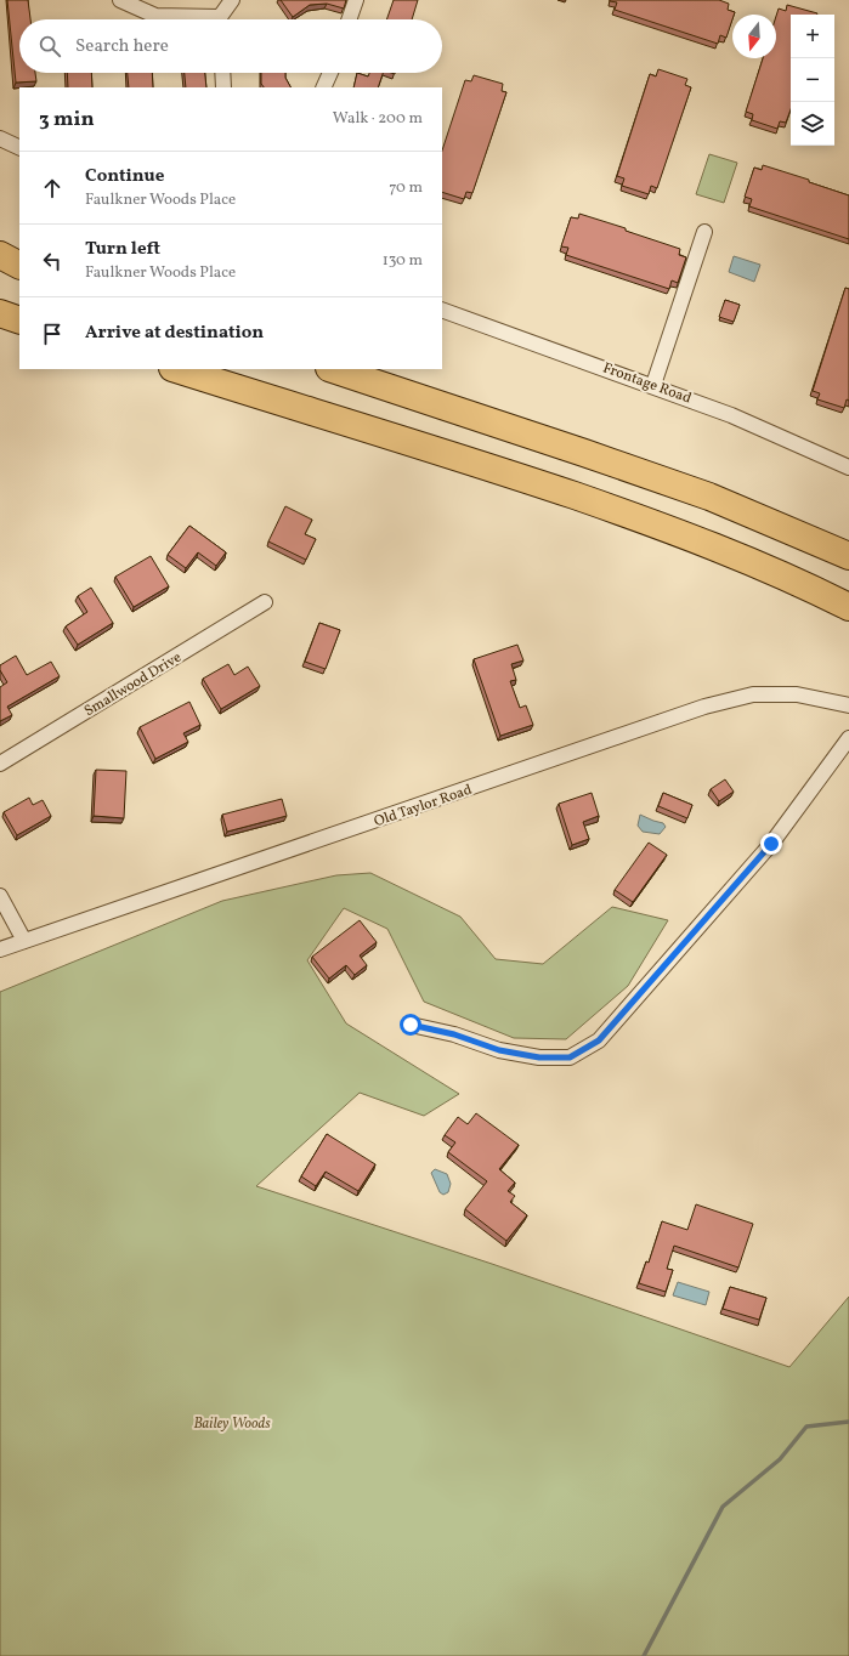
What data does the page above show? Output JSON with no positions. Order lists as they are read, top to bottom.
{
  "streets": {
    "street": ["Frontage Road", "Smallwood Drive", "Old Taylor Road"]
  },
  "parks": ["Bailey Woods"],
  "north": "bottom",
  "page": {
    "map_buttons": ["+", "−"],
    "search": "Search here",
    "heading": ["3 min", "Walk · 200 m"],
    "list": [
      ["Continue", "Faulkner Woods Place", "70 m"],
      ["Turn left", "Faulkner Woods Place", "130 m"],
      "Arrive at destination"
    ]
  }
}
